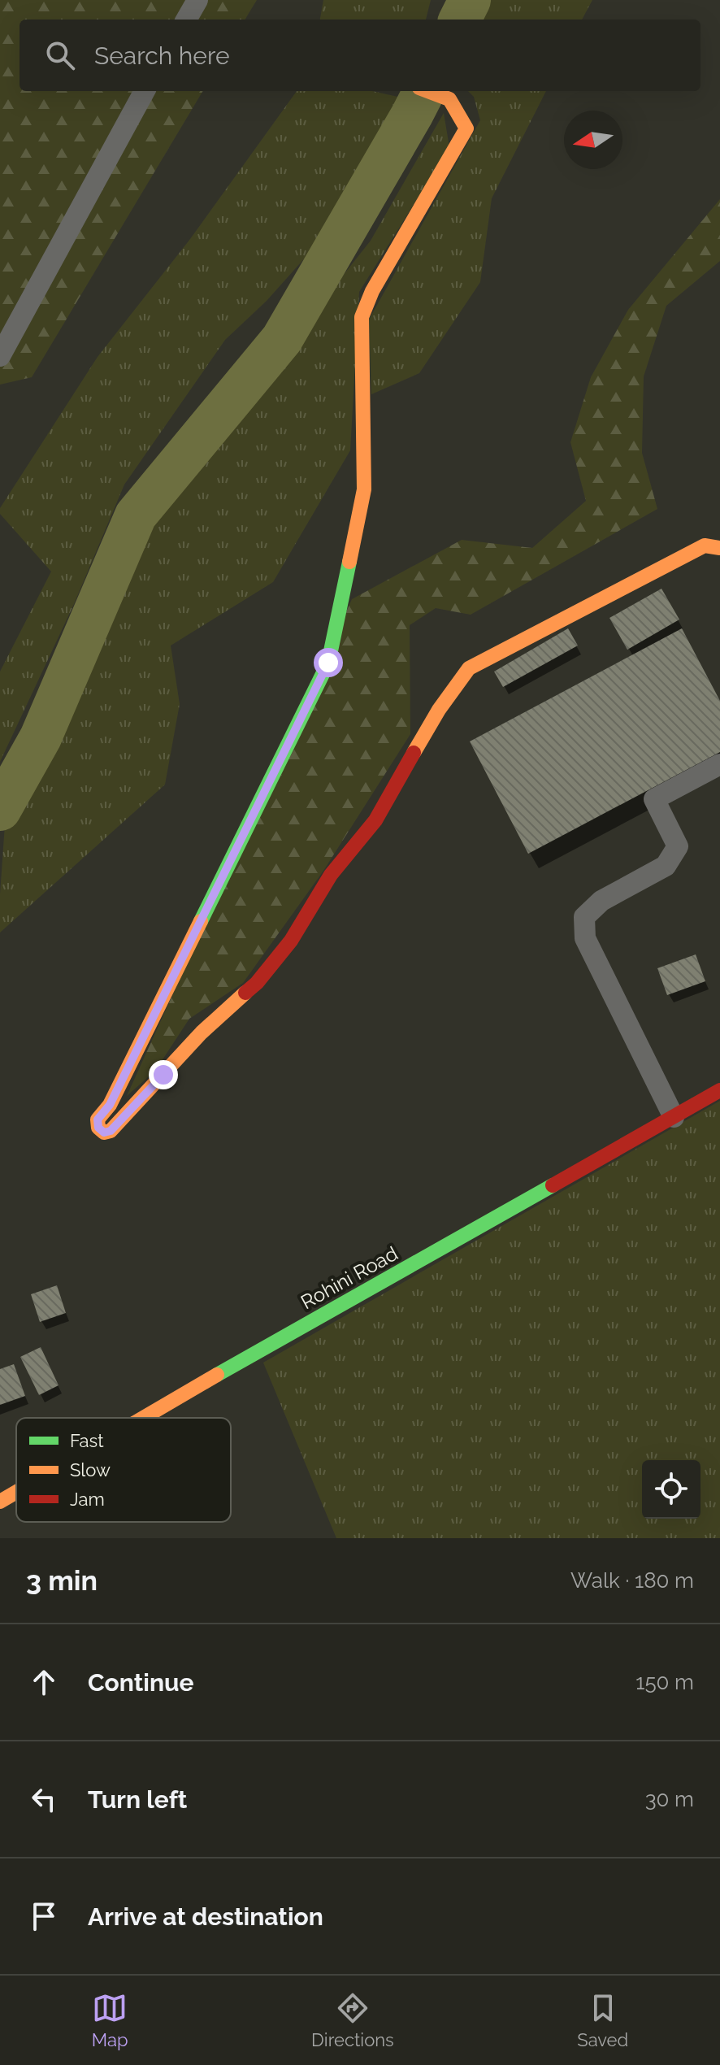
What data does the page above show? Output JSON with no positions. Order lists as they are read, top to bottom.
{
  "streets": {
    "street": ["Rohini Road"]
  },
  "legend": ["Fast", "Slow", "Jam"],
  "north": "left",
  "page": {
    "search": "Search here",
    "heading": ["3 min", "Walk · 180 m"],
    "list": [
      ["Continue", "150 m"],
      ["Turn left", "30 m"],
      "Arrive at destination"
    ],
    "nav": ["Map", "Directions", "Saved"]
  }
}
